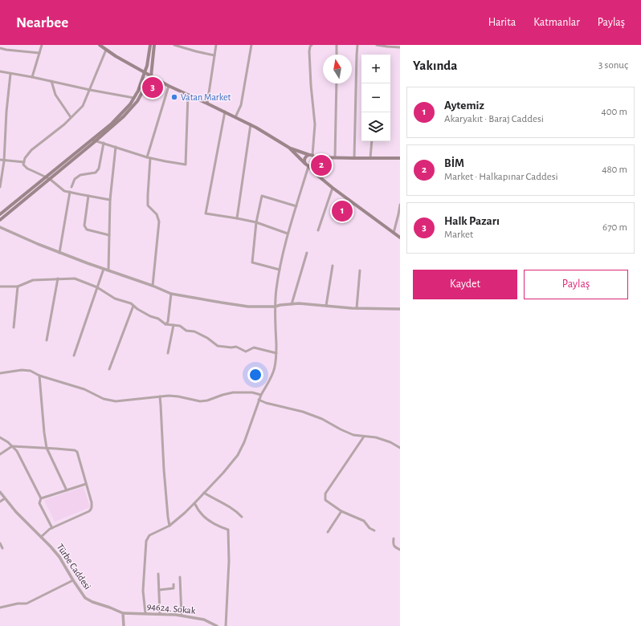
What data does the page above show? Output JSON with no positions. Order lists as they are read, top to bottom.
{
  "streets": {
    "street": ["Türbe Caddesi", "94624. Sokak"]
  },
  "crossings": [
    ["Türbe Caddesi", "94624. Sokak"]
  ],
  "places": ["Vatan Market"],
  "north": "top",
  "page": {
    "header": "Nearbee",
    "nav": ["Harita", "Katmanlar", "Paylaş"],
    "heading": ["Yakında", "3 sonuç"],
    "map_buttons": ["+", "−"],
    "pins": ["3", "2", "1"],
    "list": [
      {
        "mark": "1",
        "name": "Aytemiz",
        "note": "Akaryakıt · Baraj Caddesi",
        "value": "400 m"
      },
      {
        "mark": "2",
        "name": "BİM",
        "note": "Market · Halkapınar Caddesi",
        "value": "480 m"
      },
      {
        "mark": "3",
        "name": "Halk Pazarı",
        "note": "Market",
        "value": "670 m"
      }
    ],
    "buttons": ["Kaydet", "Paylaş"]
  }
}
